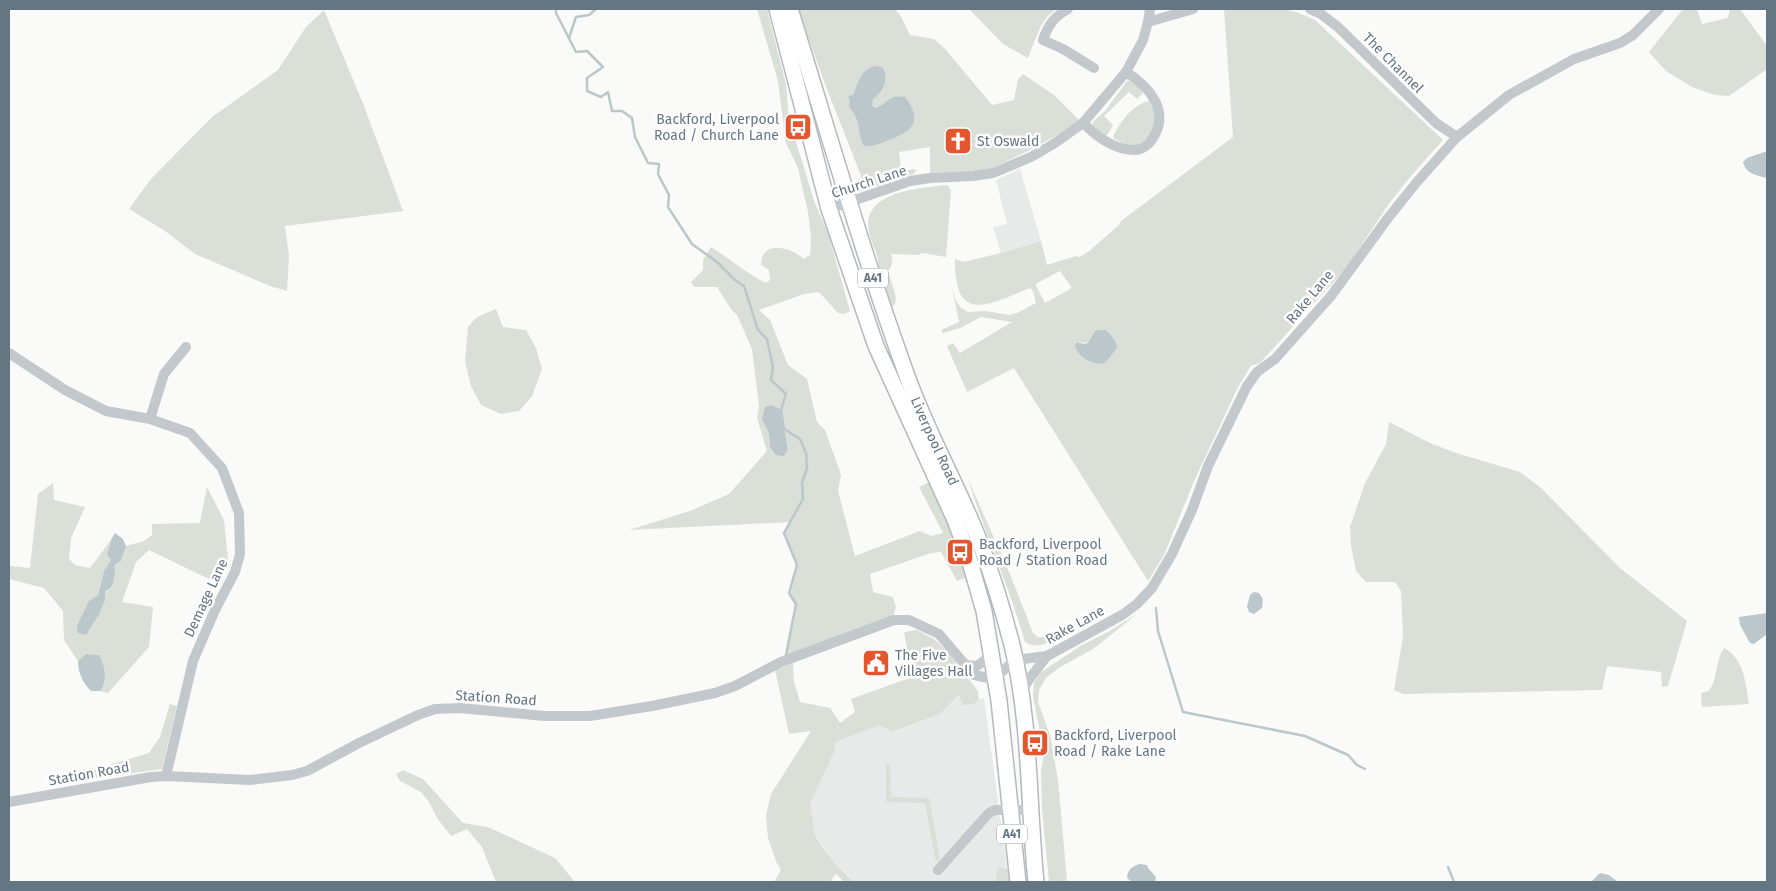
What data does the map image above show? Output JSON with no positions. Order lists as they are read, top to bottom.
{
  "streets": {
    "highway": ["A41", "Liverpool Road"],
    "street": [
      "The Channel",
      "Church Lane",
      "Rake Lane",
      "Demage Lane",
      "Station Road"
    ]
  },
  "crossings": [
    ["The Channel", "Rake Lane"],
    ["Church Lane", "Liverpool Road"],
    ["Rake Lane", "Liverpool Road"],
    ["Liverpool Road", "Station Road"],
    ["Demage Lane", "Station Road"]
  ],
  "places": {
    "bus stop": ["Backford, Liverpool Road / Church Lane", "Backford, Liverpool Road / Station Road", "Backford, Liverpool Road / Rake Lane"],
    "church": ["St Oswald"],
    "public building": ["The Five Villages Hall"]
  }
}
